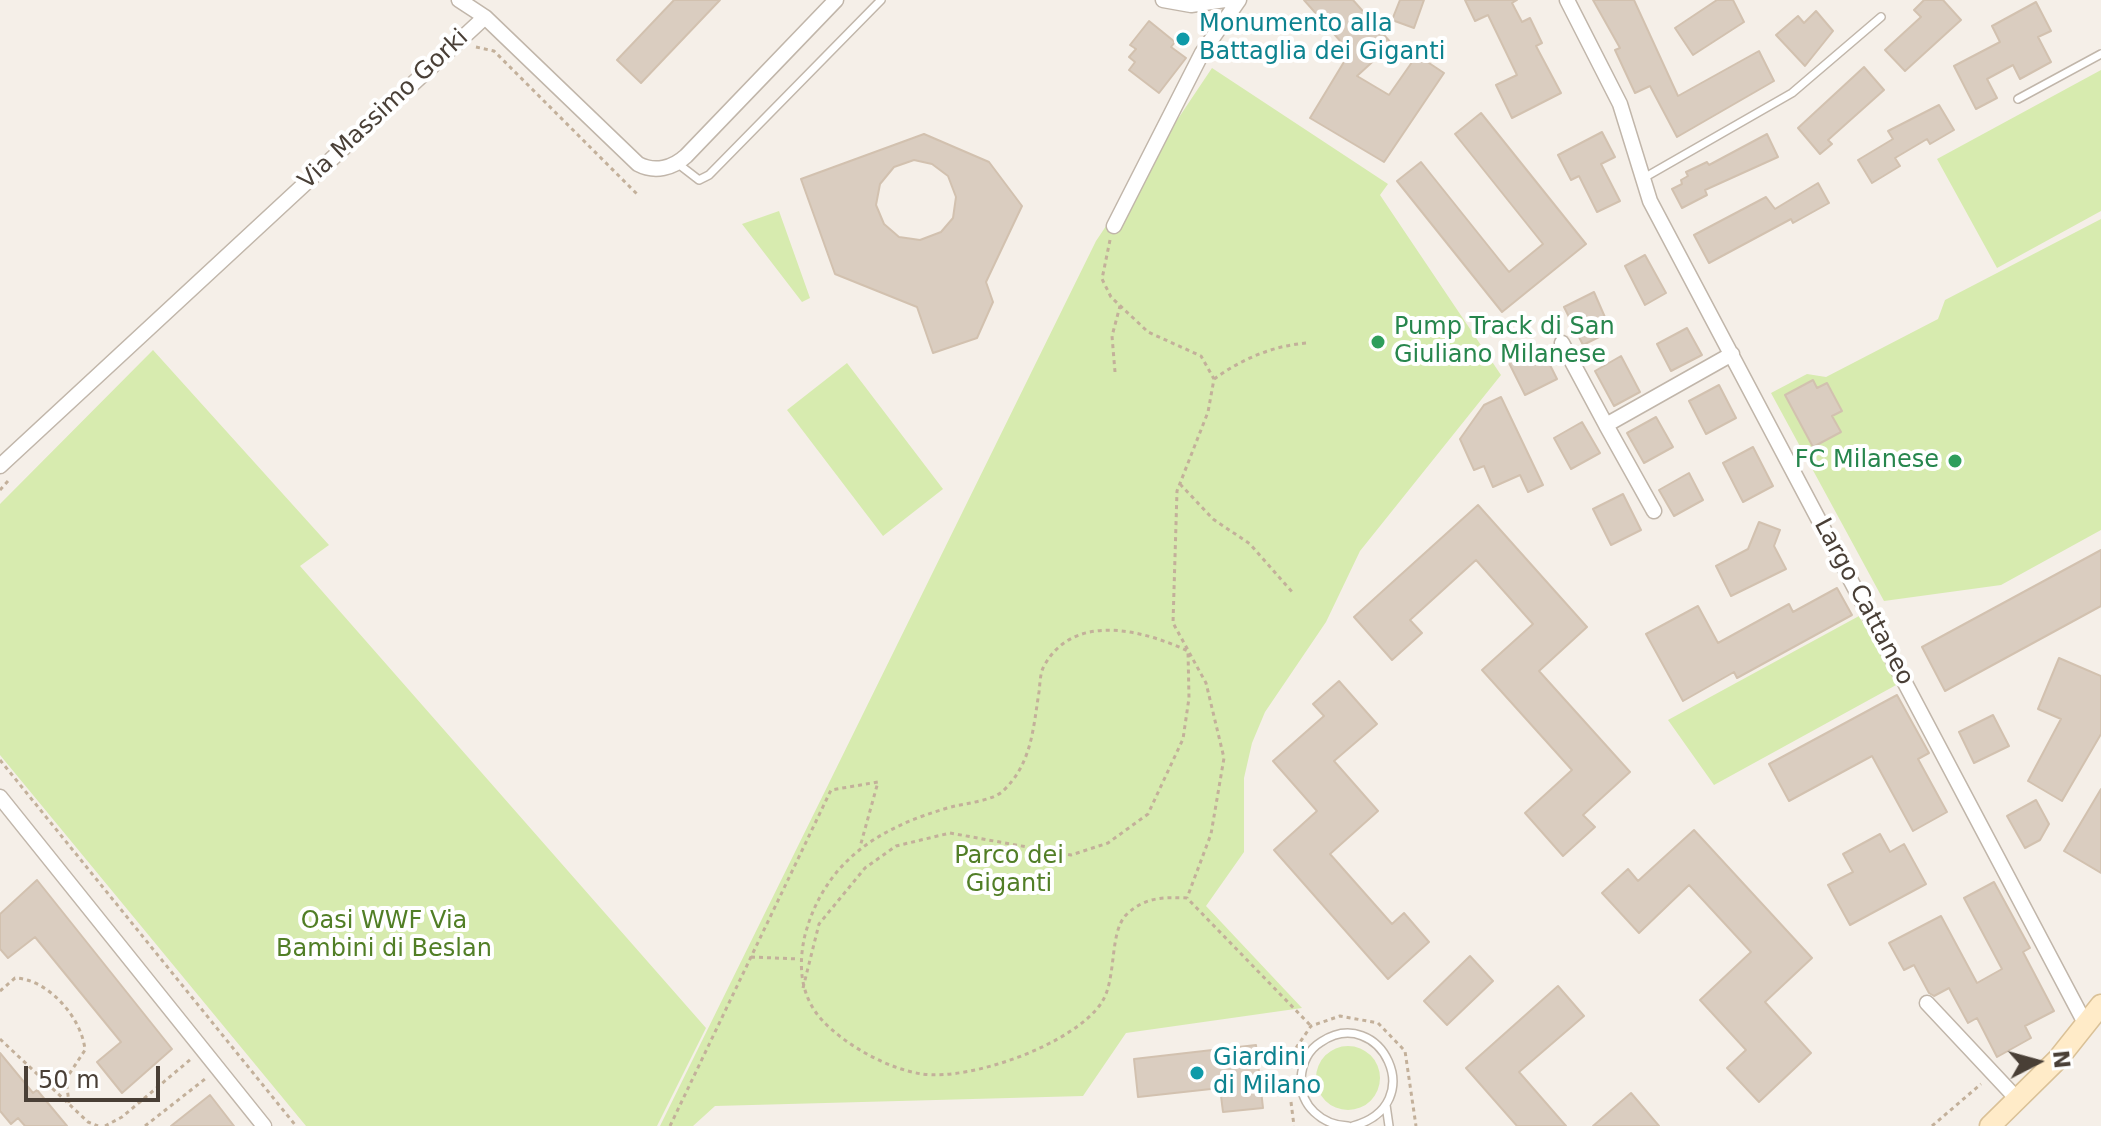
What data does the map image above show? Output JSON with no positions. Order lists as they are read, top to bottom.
{
  "streets": {
    "street": ["Via Massimo Gorki", "Largo Cattaneo"]
  },
  "parks": ["Parco dei Giganti", "Oasi WWF Via Bambini di Beslan"],
  "places": [
    "Monumento alla Battaglia dei Giganti",
    "Pump Track di San Giuliano Milanese",
    "FC Milanese",
    "Giardini di Milano"
  ],
  "scale_bar": "50 m",
  "north": "right"
}
